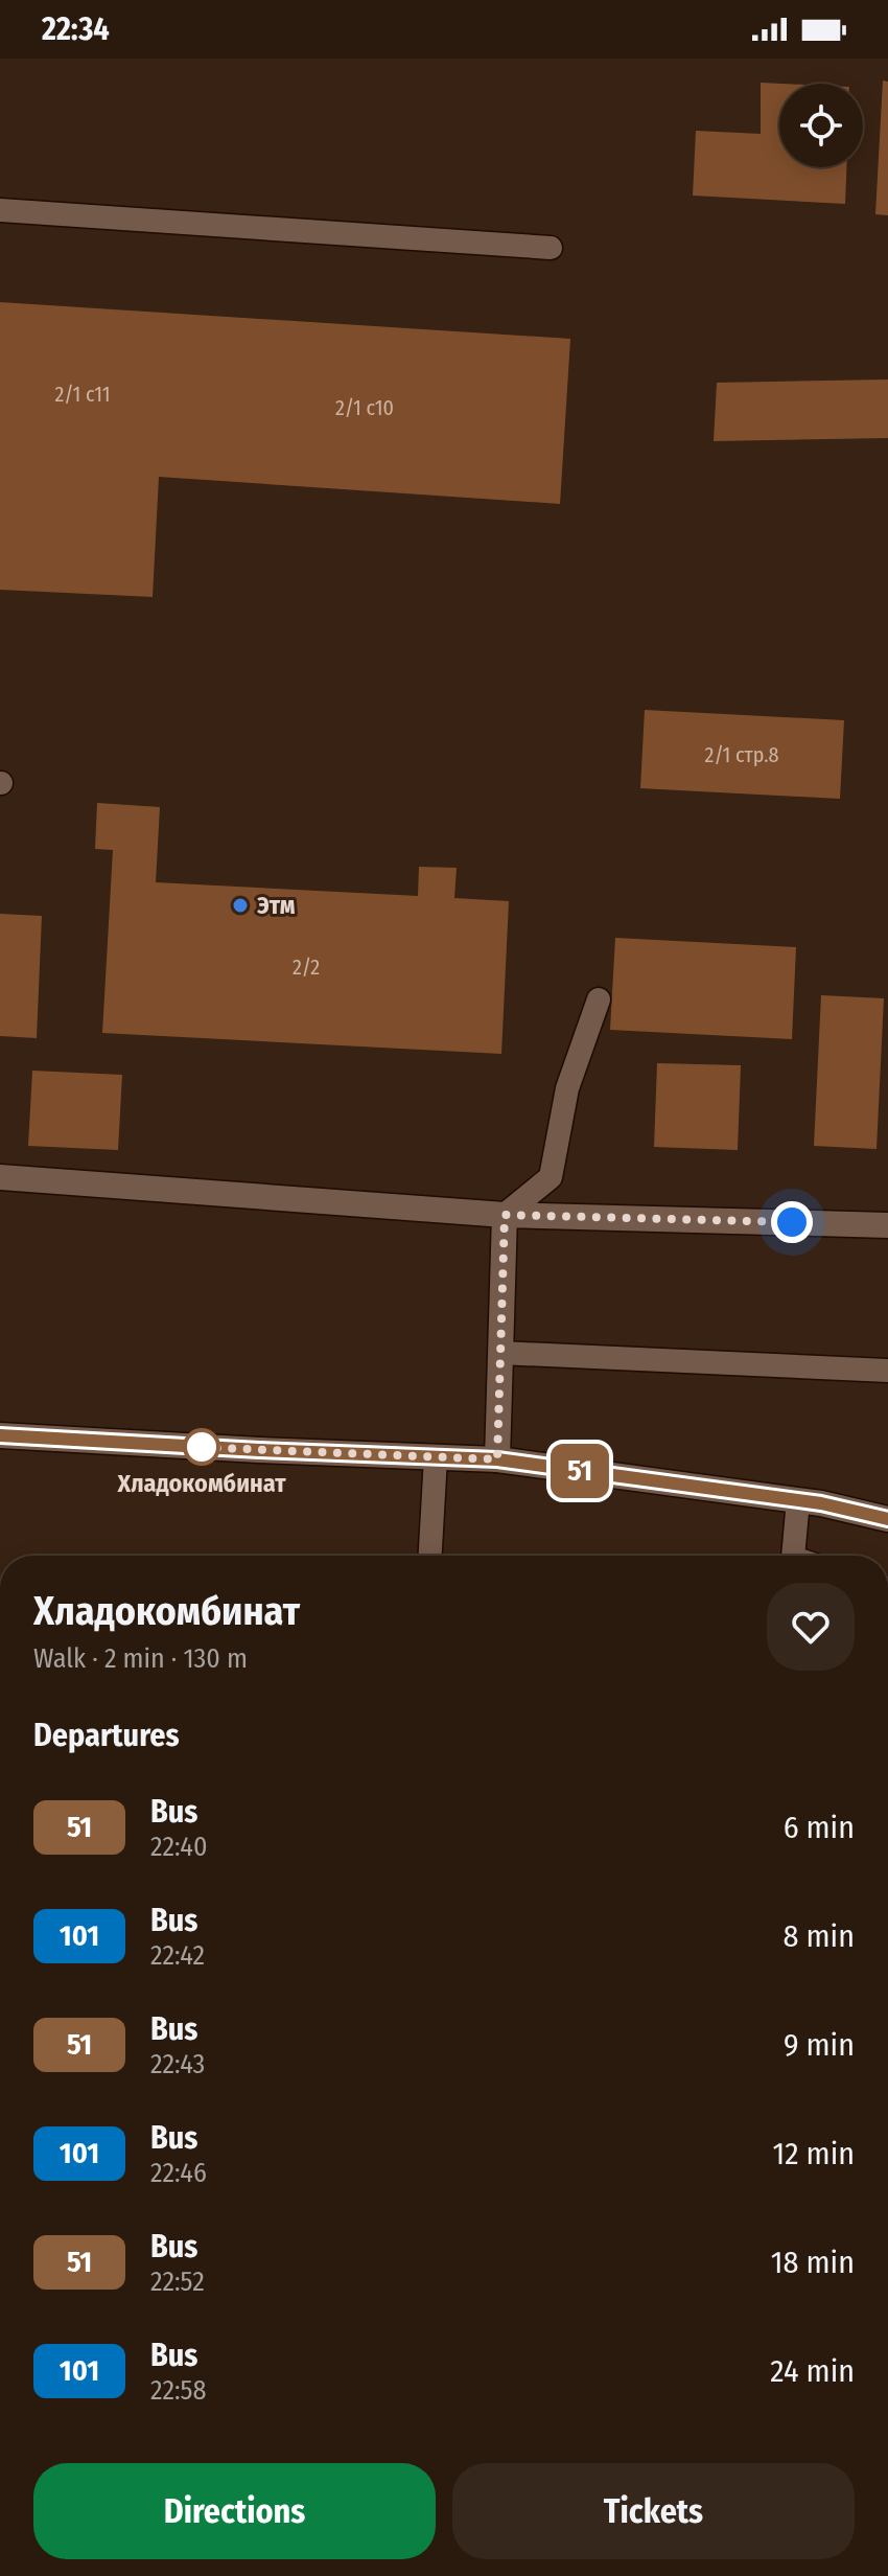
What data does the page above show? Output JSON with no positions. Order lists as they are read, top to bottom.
{
  "places": ["Этм", "Хладокомбинат"],
  "lines": ["bus line 51"],
  "house_numbers": [
    "2/1 с11",
    "2/1 с10",
    "2/1 стр.8",
    "2/2"
  ],
  "page": {
    "status": "22:34",
    "on_map": "51",
    "heading": [
      ["Хладокомбинат", "Walk · 2 min · 130 m"],
      "Departures"
    ],
    "list": [
      {
        "mark": "51",
        "name": "Bus",
        "note": "22:40",
        "value": "6 min"
      },
      {
        "mark": "101",
        "name": "Bus",
        "note": "22:42",
        "value": "8 min"
      },
      {
        "mark": "51",
        "name": "Bus",
        "note": "22:43",
        "value": "9 min"
      },
      {
        "mark": "101",
        "name": "Bus",
        "note": "22:46",
        "value": "12 min"
      },
      {
        "mark": "51",
        "name": "Bus",
        "note": "22:52",
        "value": "18 min"
      },
      {
        "mark": "101",
        "name": "Bus",
        "note": "22:58",
        "value": "24 min"
      }
    ],
    "buttons": ["Directions", "Tickets"]
  }
}
